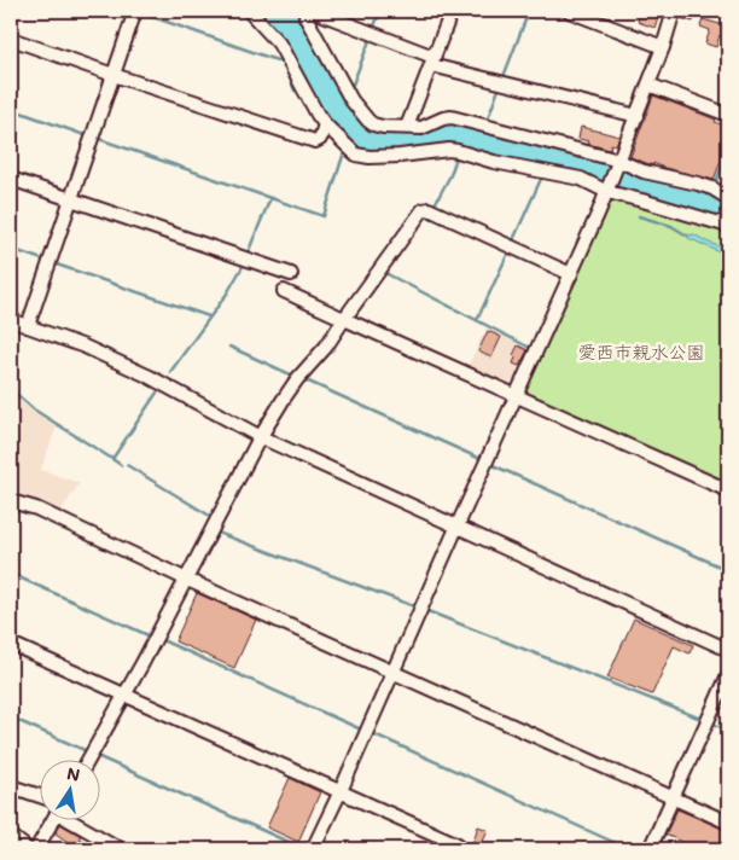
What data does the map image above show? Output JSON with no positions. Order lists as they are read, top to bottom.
{
  "parks": ["愛西市親水公園"],
  "north": "top"
}
